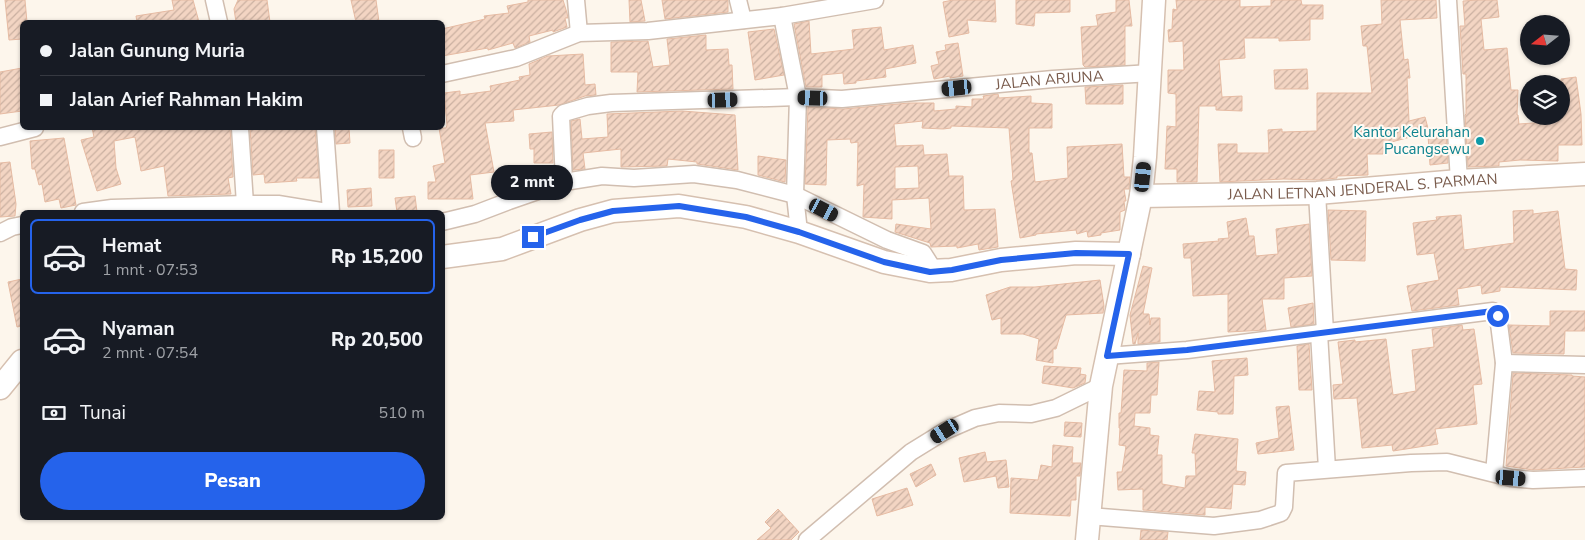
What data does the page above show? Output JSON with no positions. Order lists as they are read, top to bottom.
{
  "streets": {
    "main road": ["JALAN LETNAN JENDERAL S. PARMAN"],
    "street": ["JALAN ARJUNA"]
  },
  "places": ["Kantor Kelurahan Pucangsewu"],
  "north": "left",
  "page": {
    "banner": ["Jalan Gunung Muria", "Jalan Arief Rahman Hakim"],
    "bubble": "2 mnt",
    "list": [
      {
        "name": "Hemat",
        "note": "1 mnt · 07:53",
        "value": "Rp 15,200"
      },
      {
        "name": "Nyaman",
        "note": "2 mnt · 07:54",
        "value": "Rp 20,500"
      }
    ],
    "pay": ["Tunai", "510 m"],
    "buttons": "Pesan"
  }
}
